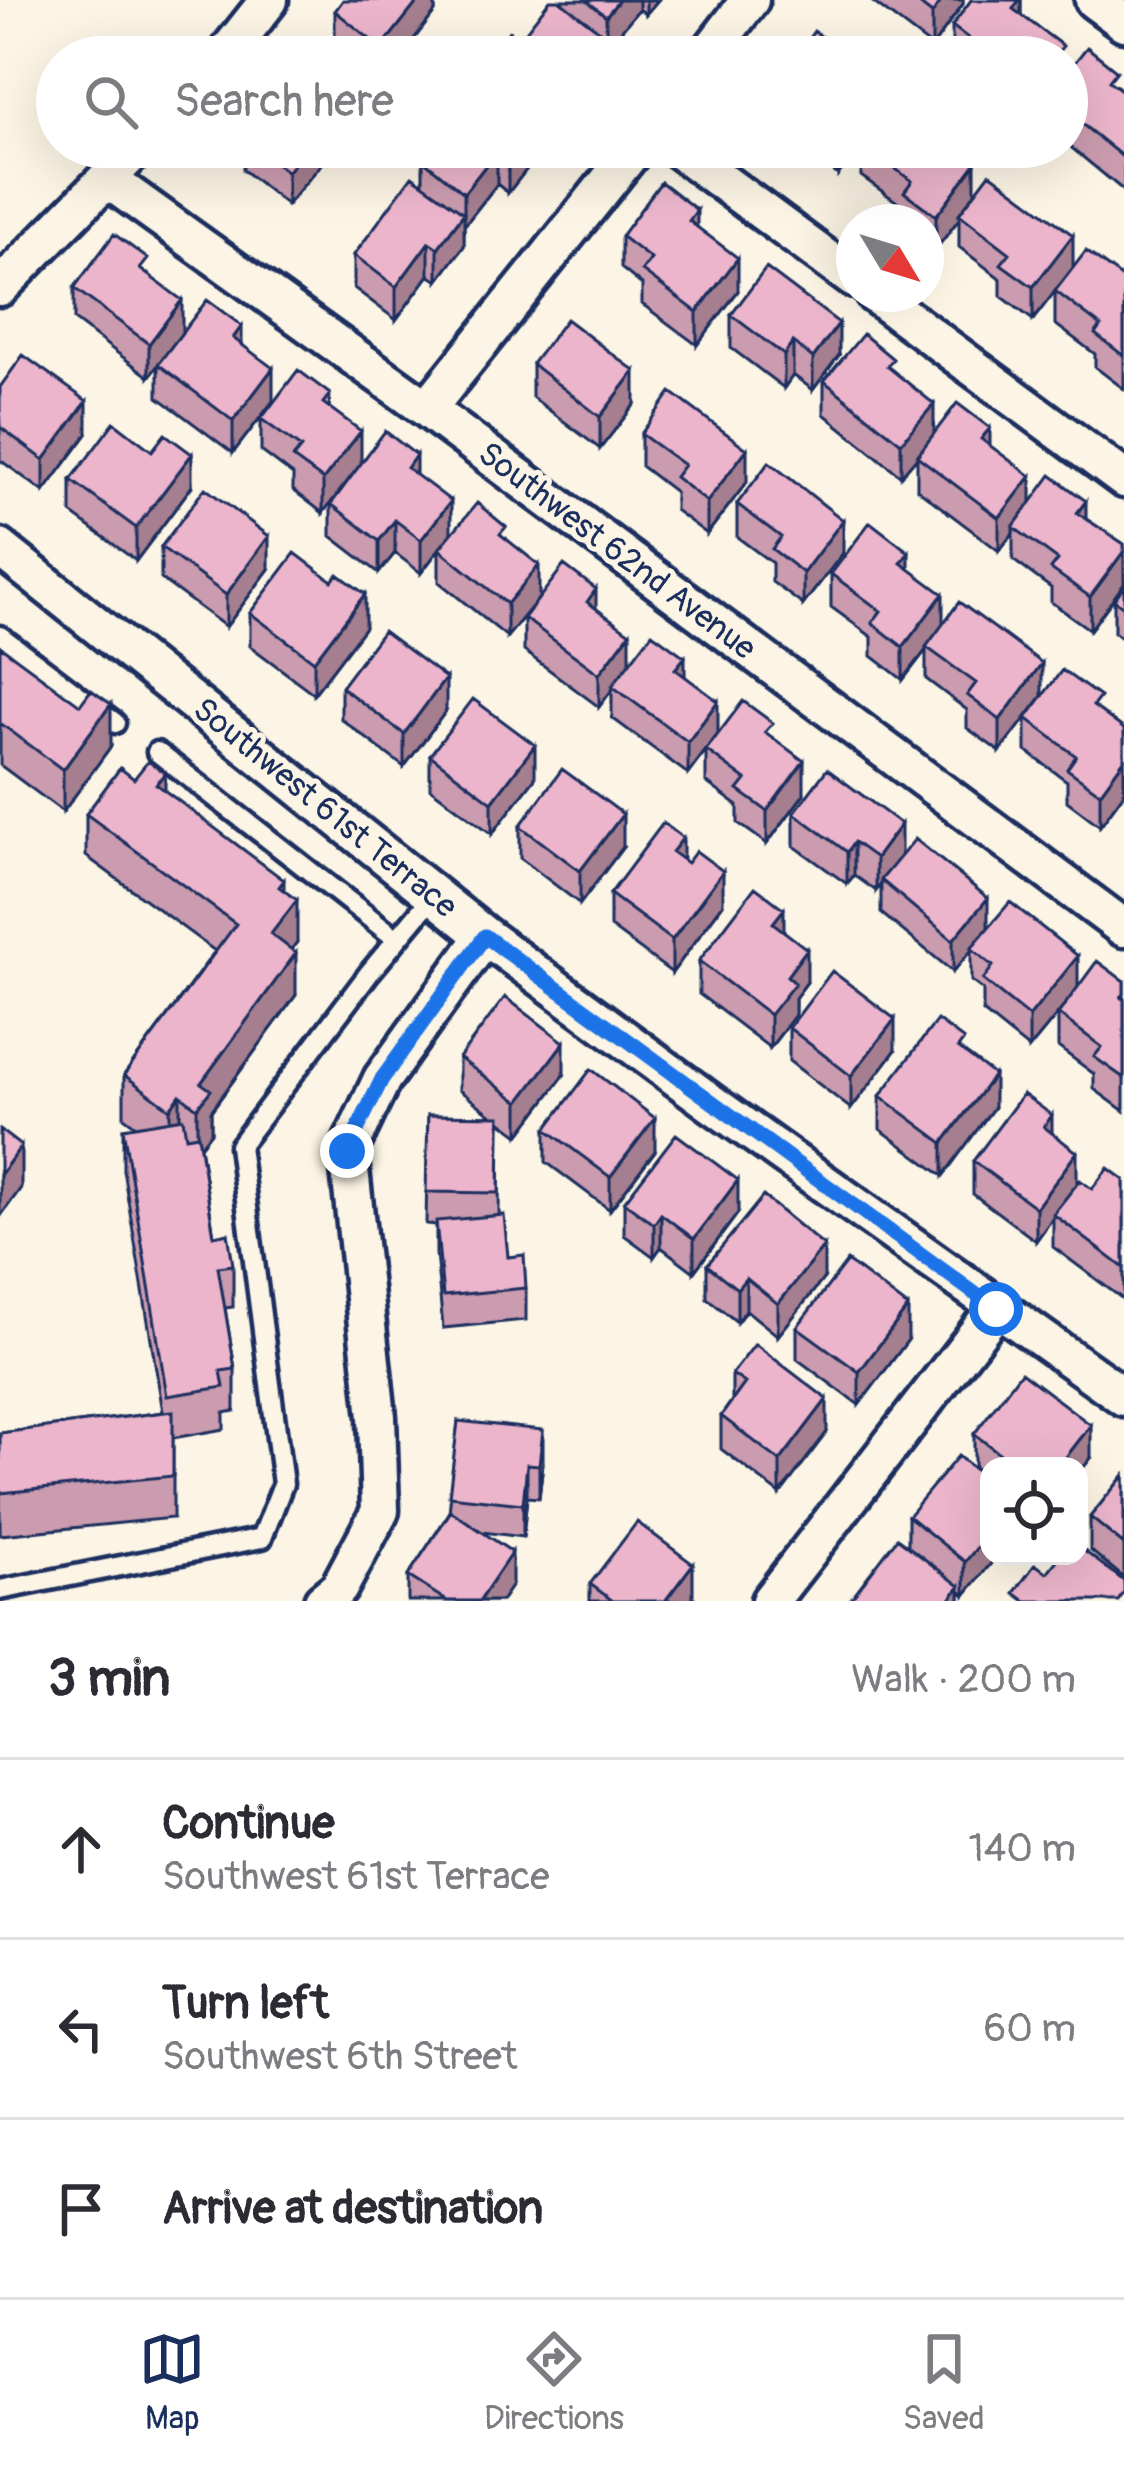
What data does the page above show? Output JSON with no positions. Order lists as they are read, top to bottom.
{
  "streets": {
    "street": ["Southwest 62nd Avenue", "Southwest 61st Terrace"]
  },
  "north": "bottom right",
  "page": {
    "search": "Search here",
    "heading": ["3 min", "Walk · 200 m"],
    "list": [
      ["Continue", "Southwest 61st Terrace", "140 m"],
      ["Turn left", "Southwest 6th Street", "60 m"],
      "Arrive at destination"
    ],
    "nav": ["Map", "Directions", "Saved"]
  }
}
